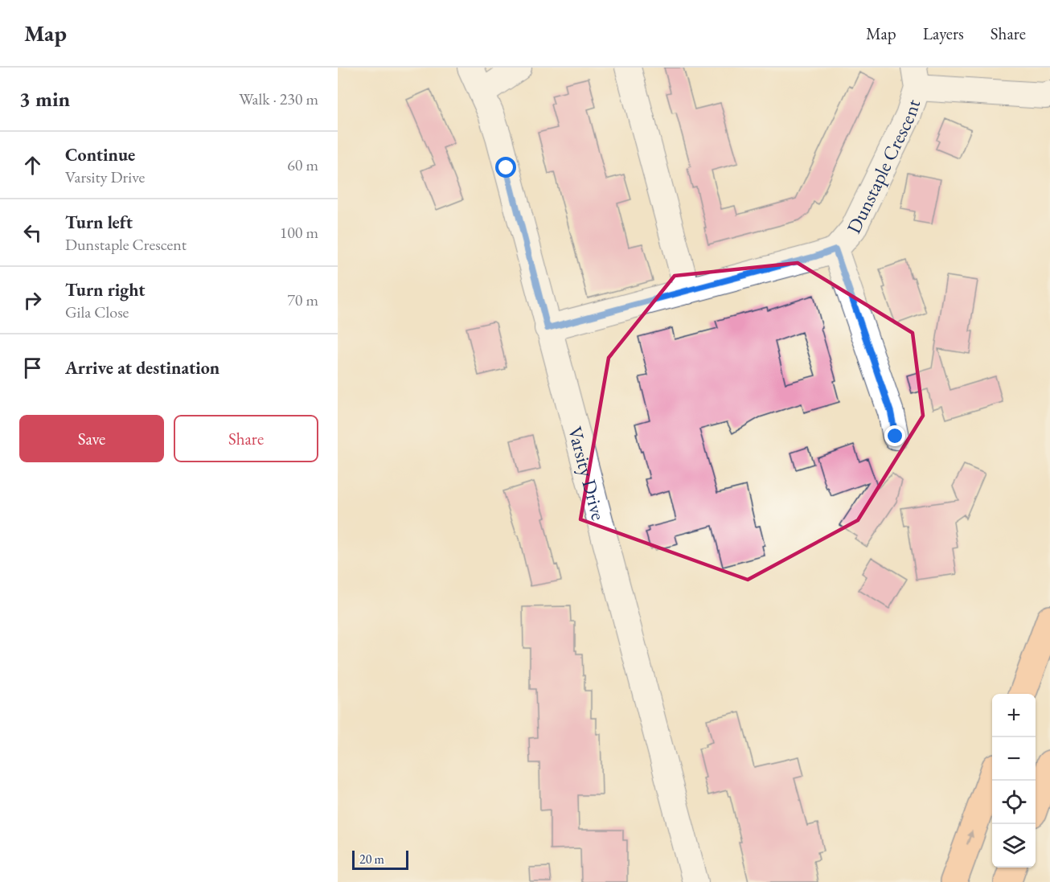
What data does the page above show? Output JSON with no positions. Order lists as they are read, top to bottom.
{
  "streets": {
    "street": ["Dunstaple Crescent", "Varsity Drive"]
  },
  "crossings": [
    ["Dunstaple Crescent", "Varsity Drive"]
  ],
  "scale_bar": "20 m",
  "page": {
    "header": "Map",
    "nav": ["Map", "Layers", "Share"],
    "heading": ["3 min", "Walk · 230 m"],
    "list": [
      ["Continue", "Varsity Drive", "60 m"],
      ["Turn left", "Dunstaple Crescent", "100 m"],
      ["Turn right", "Gila Close", "70 m"],
      "Arrive at destination"
    ],
    "buttons": ["Save", "Share"],
    "map_buttons": ["+", "−"],
    "scale": "20 m"
  }
}
